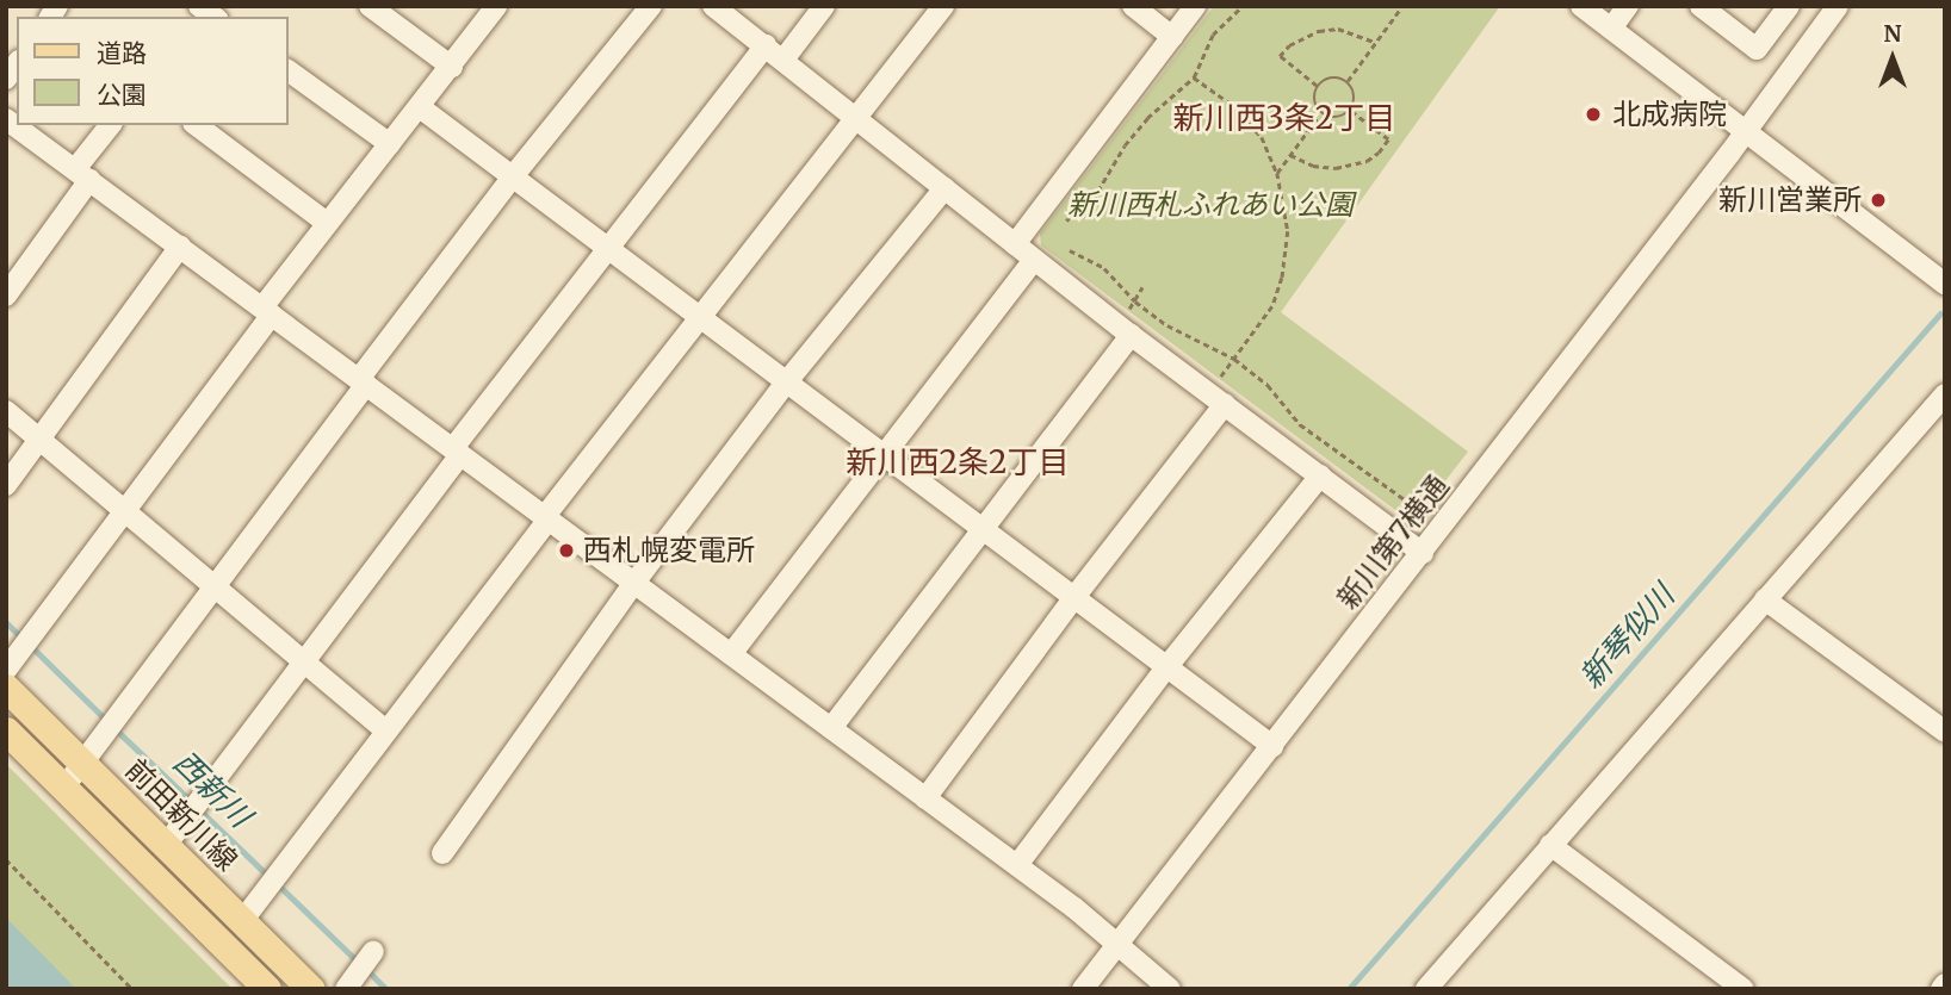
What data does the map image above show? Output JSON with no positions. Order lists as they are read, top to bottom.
{
  "streets": {
    "main road": ["前田新川線"],
    "street": ["新川第7横通"]
  },
  "districts": ["新川西3条2丁目", "新川西2条2丁目"],
  "water": ["新琴似川", "西新川"],
  "parks": ["新川西札ふれあい公園"],
  "places": ["北成病院", "新川営業所", "西札幌変電所"],
  "legend": ["道路", "公園"],
  "north": "top"
}
